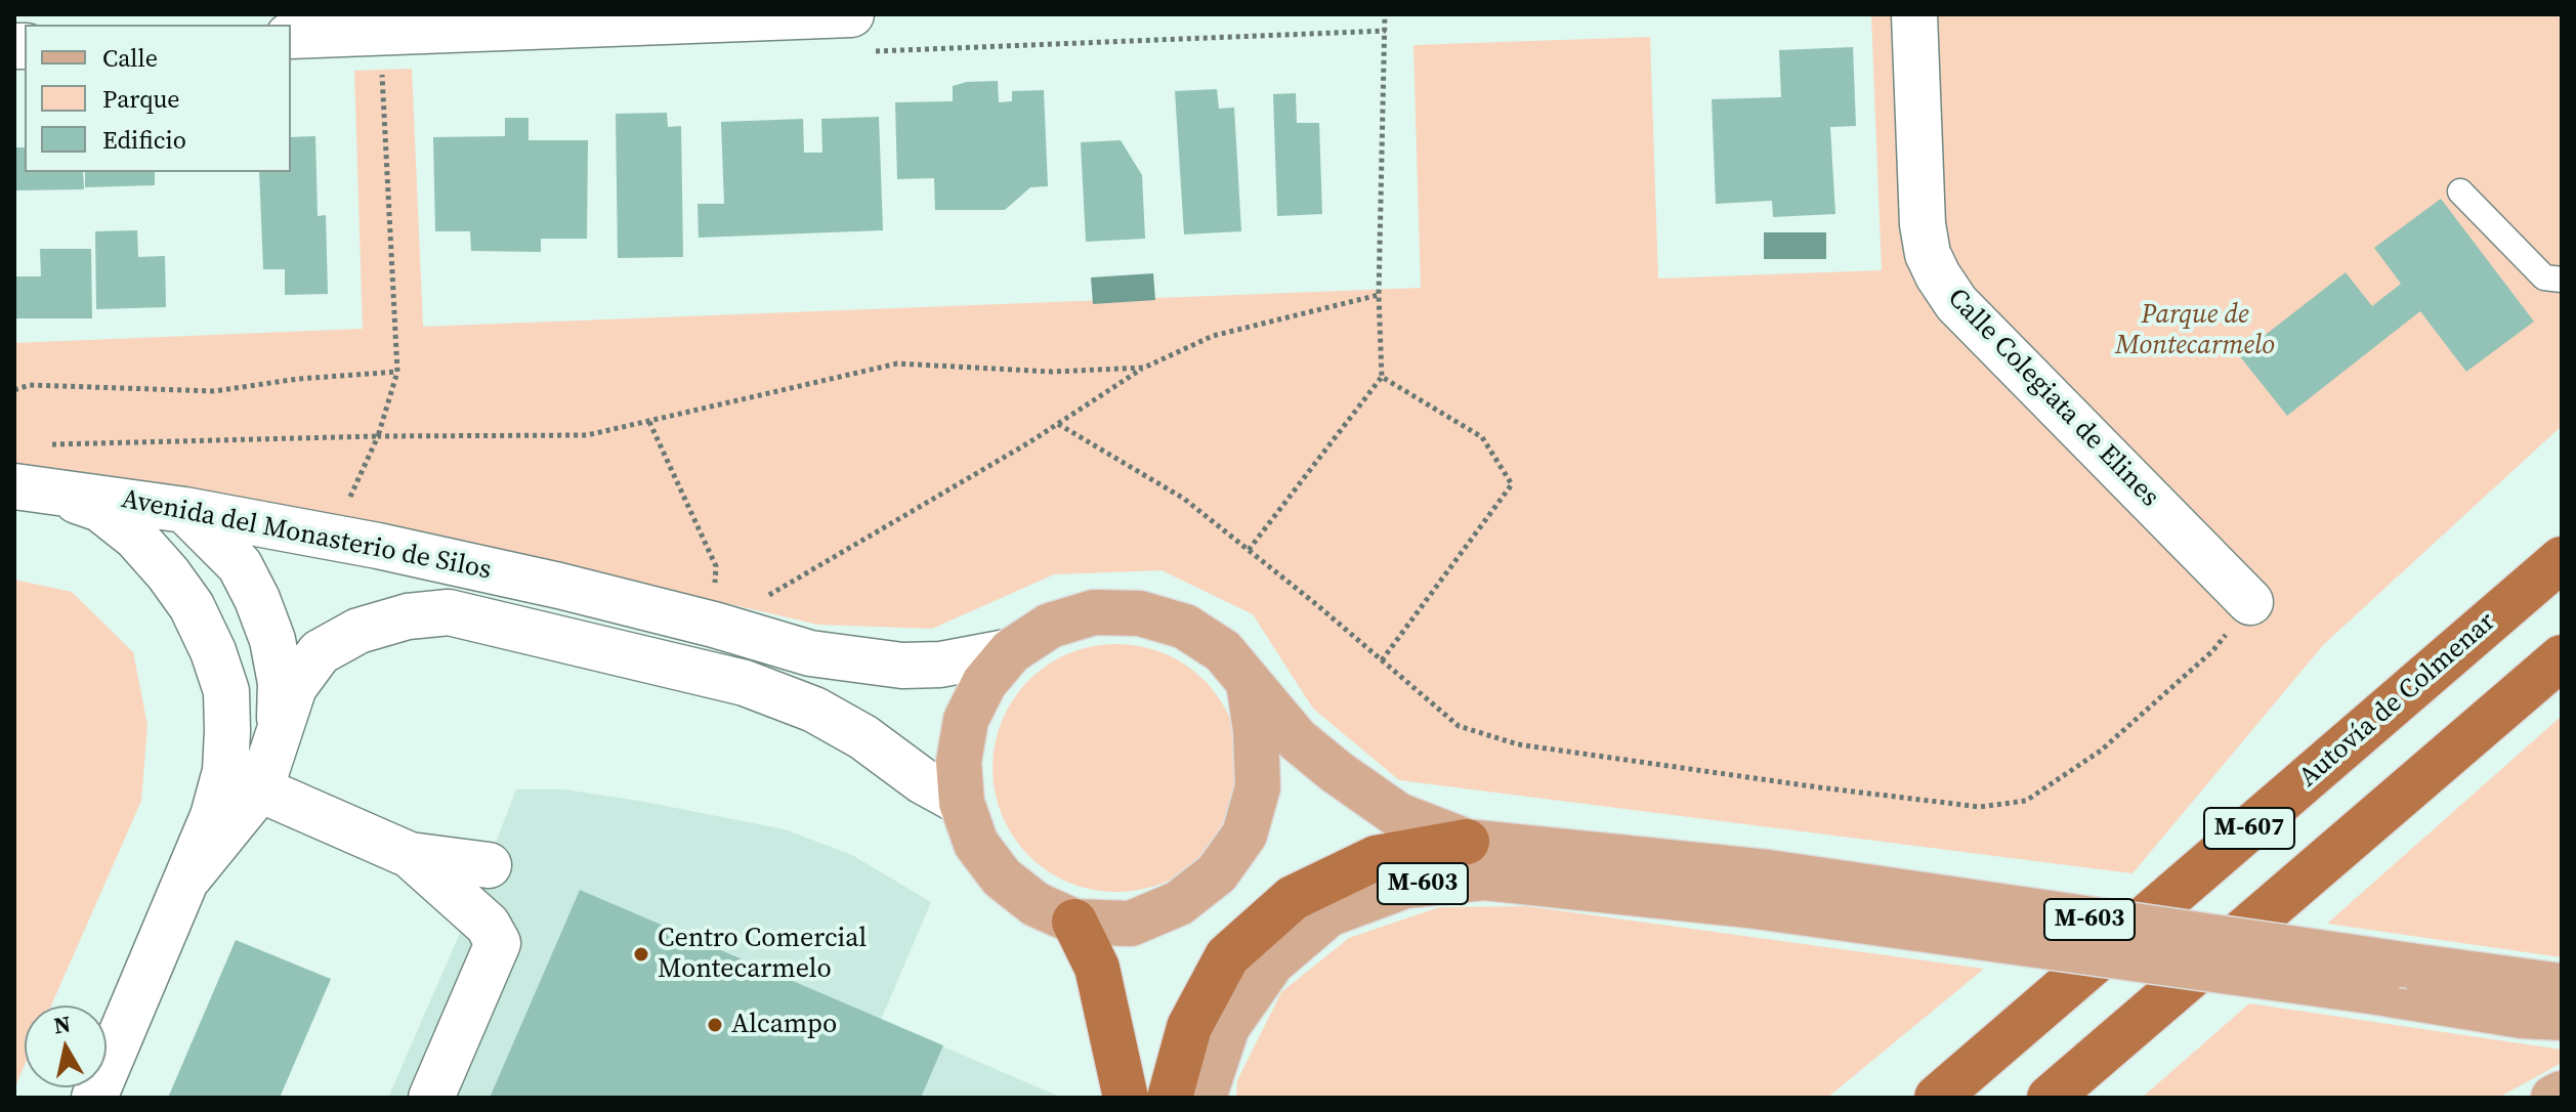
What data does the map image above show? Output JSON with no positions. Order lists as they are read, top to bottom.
{
  "streets": {
    "highway": ["Autovía de Colmenar", "M-607", "M-603"],
    "street": ["Calle Colegiata de Elines", "Avenida del Monasterio de Silos"]
  },
  "parks": ["Parque de Montecarmelo"],
  "places": ["Centro Comercial Montecarmelo", "Alcampo"],
  "legend": ["Calle", "Parque", "Edificio"],
  "north": "top"
}
